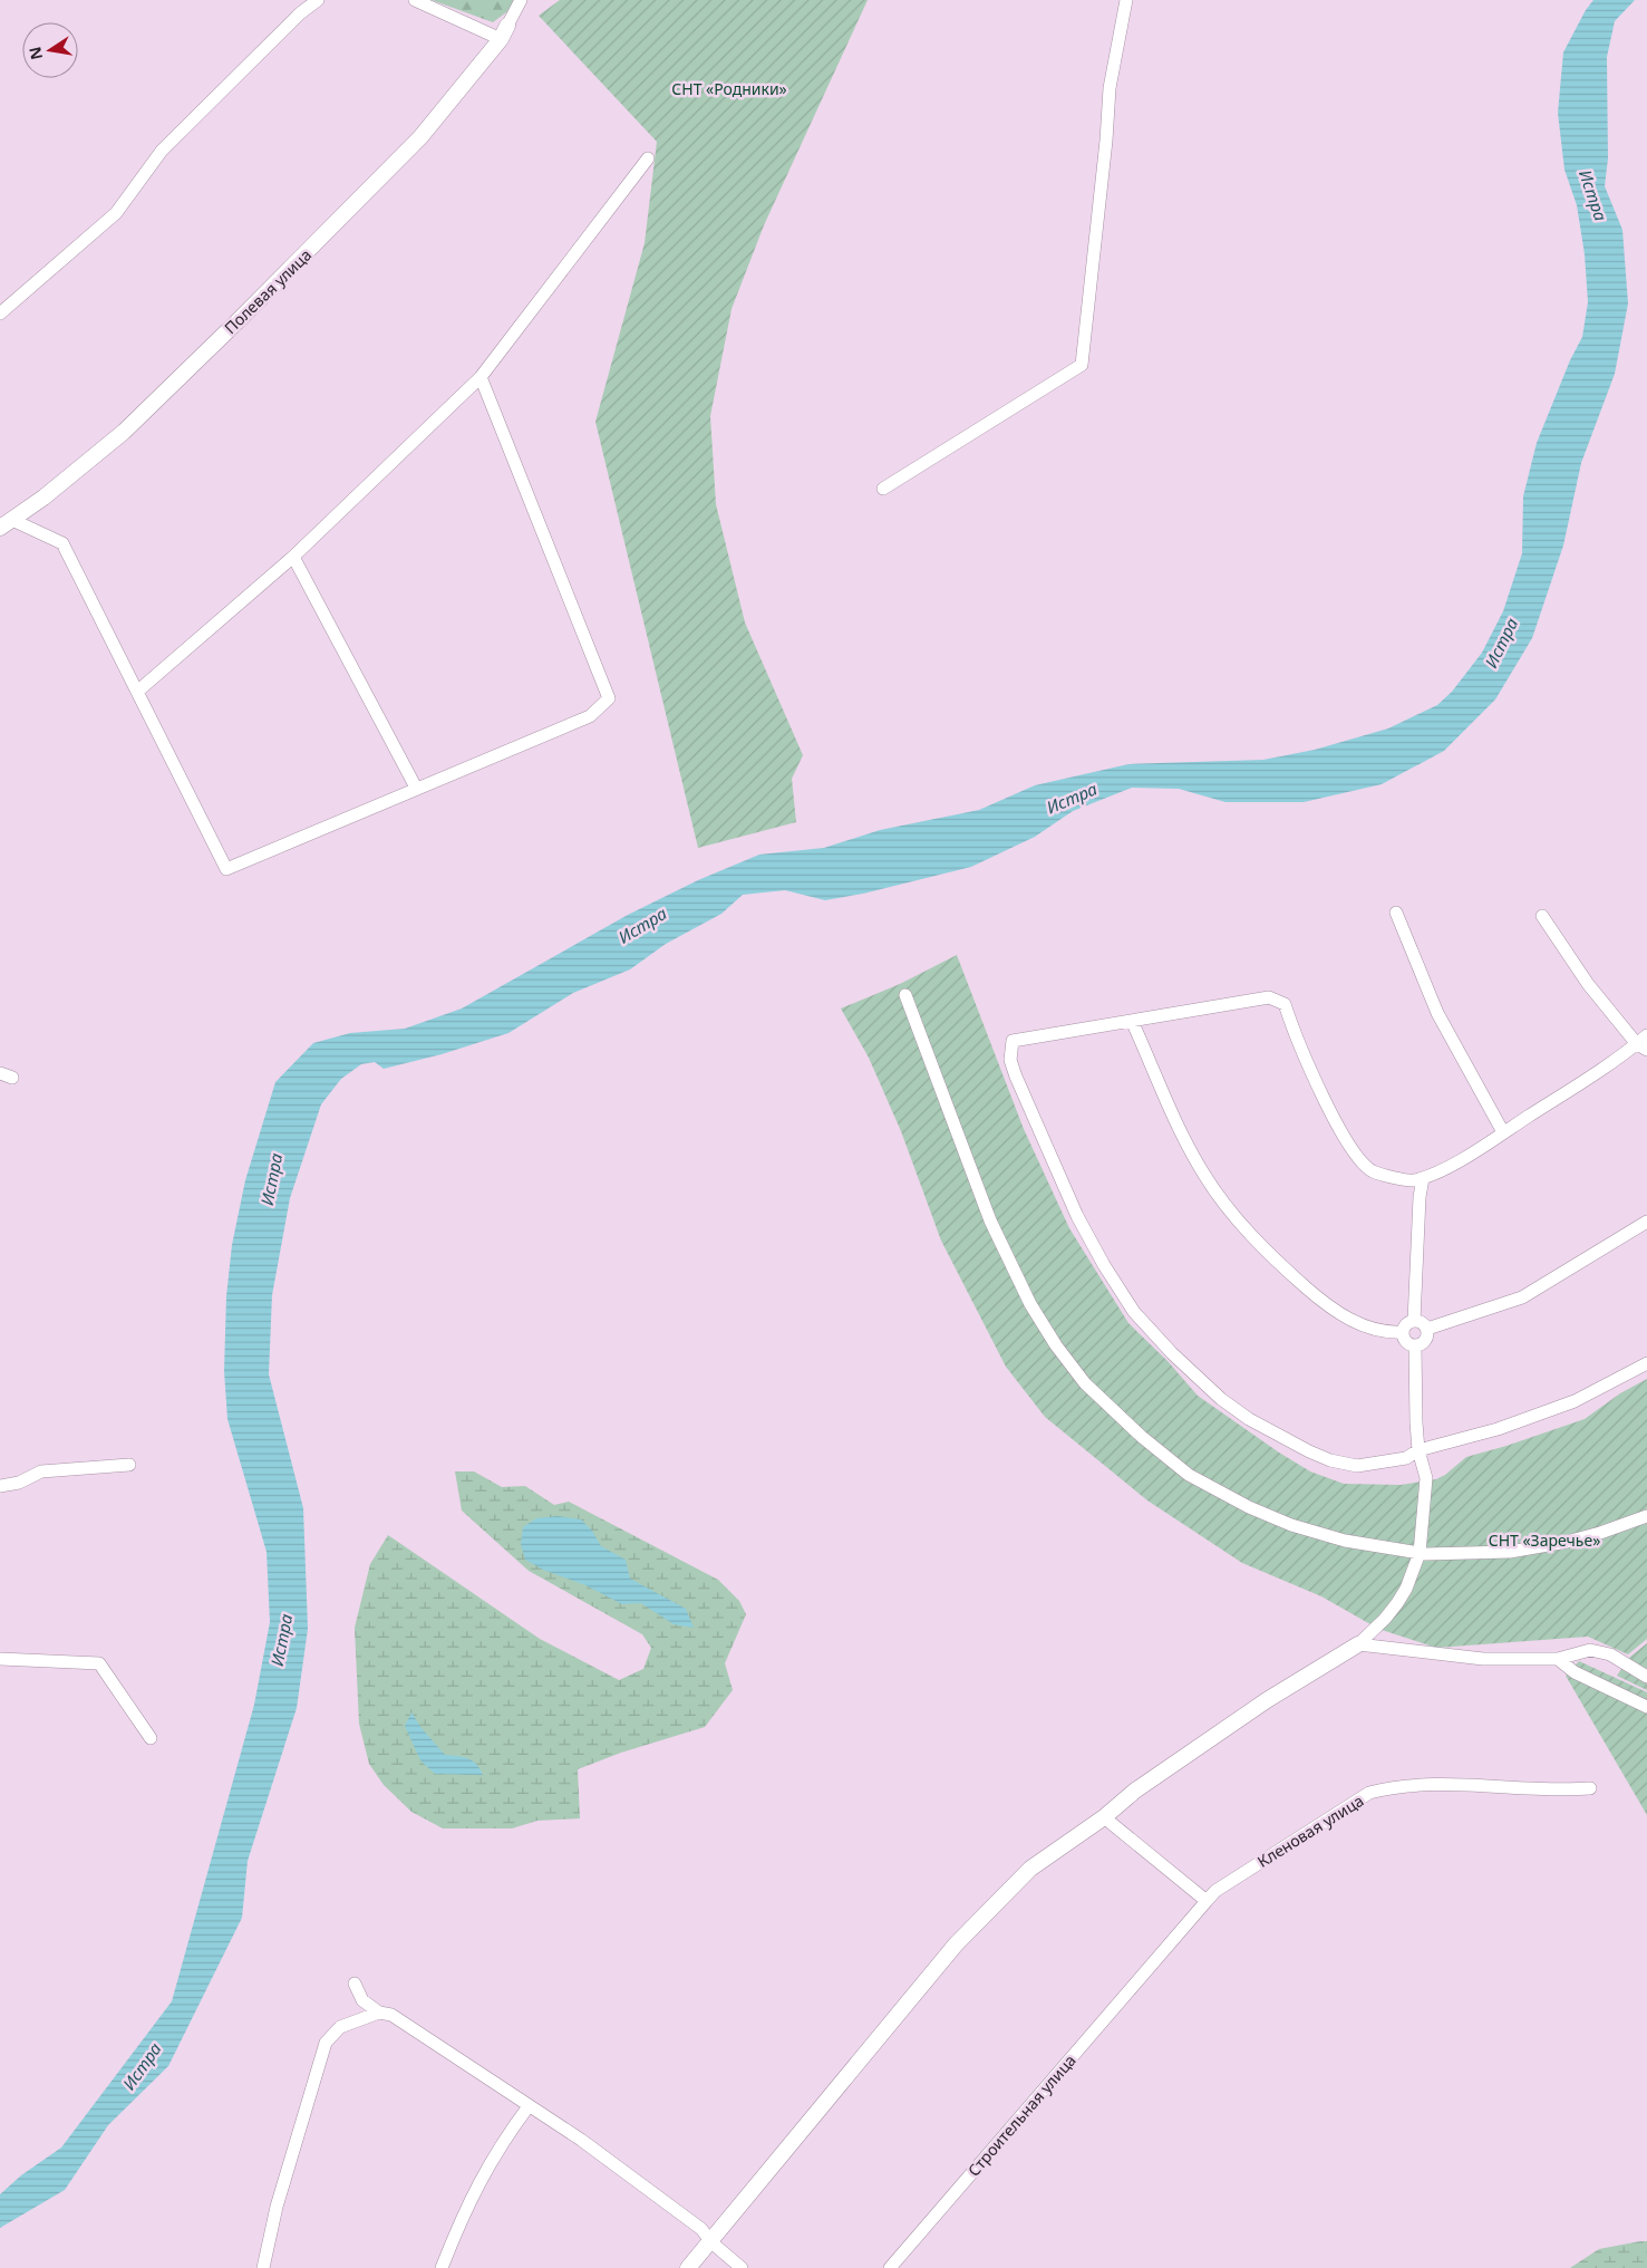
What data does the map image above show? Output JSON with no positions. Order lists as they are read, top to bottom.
{
  "streets": {
    "street": ["Полевая улица", "Кленовая улица", "Строительная улица"]
  },
  "crossings": [
    ["Кленовая улица", "Строительная улица"]
  ],
  "water": ["Истра"],
  "parks": ["СНТ «Родники»", "СНТ «Заречье»"],
  "north": "left"
}
